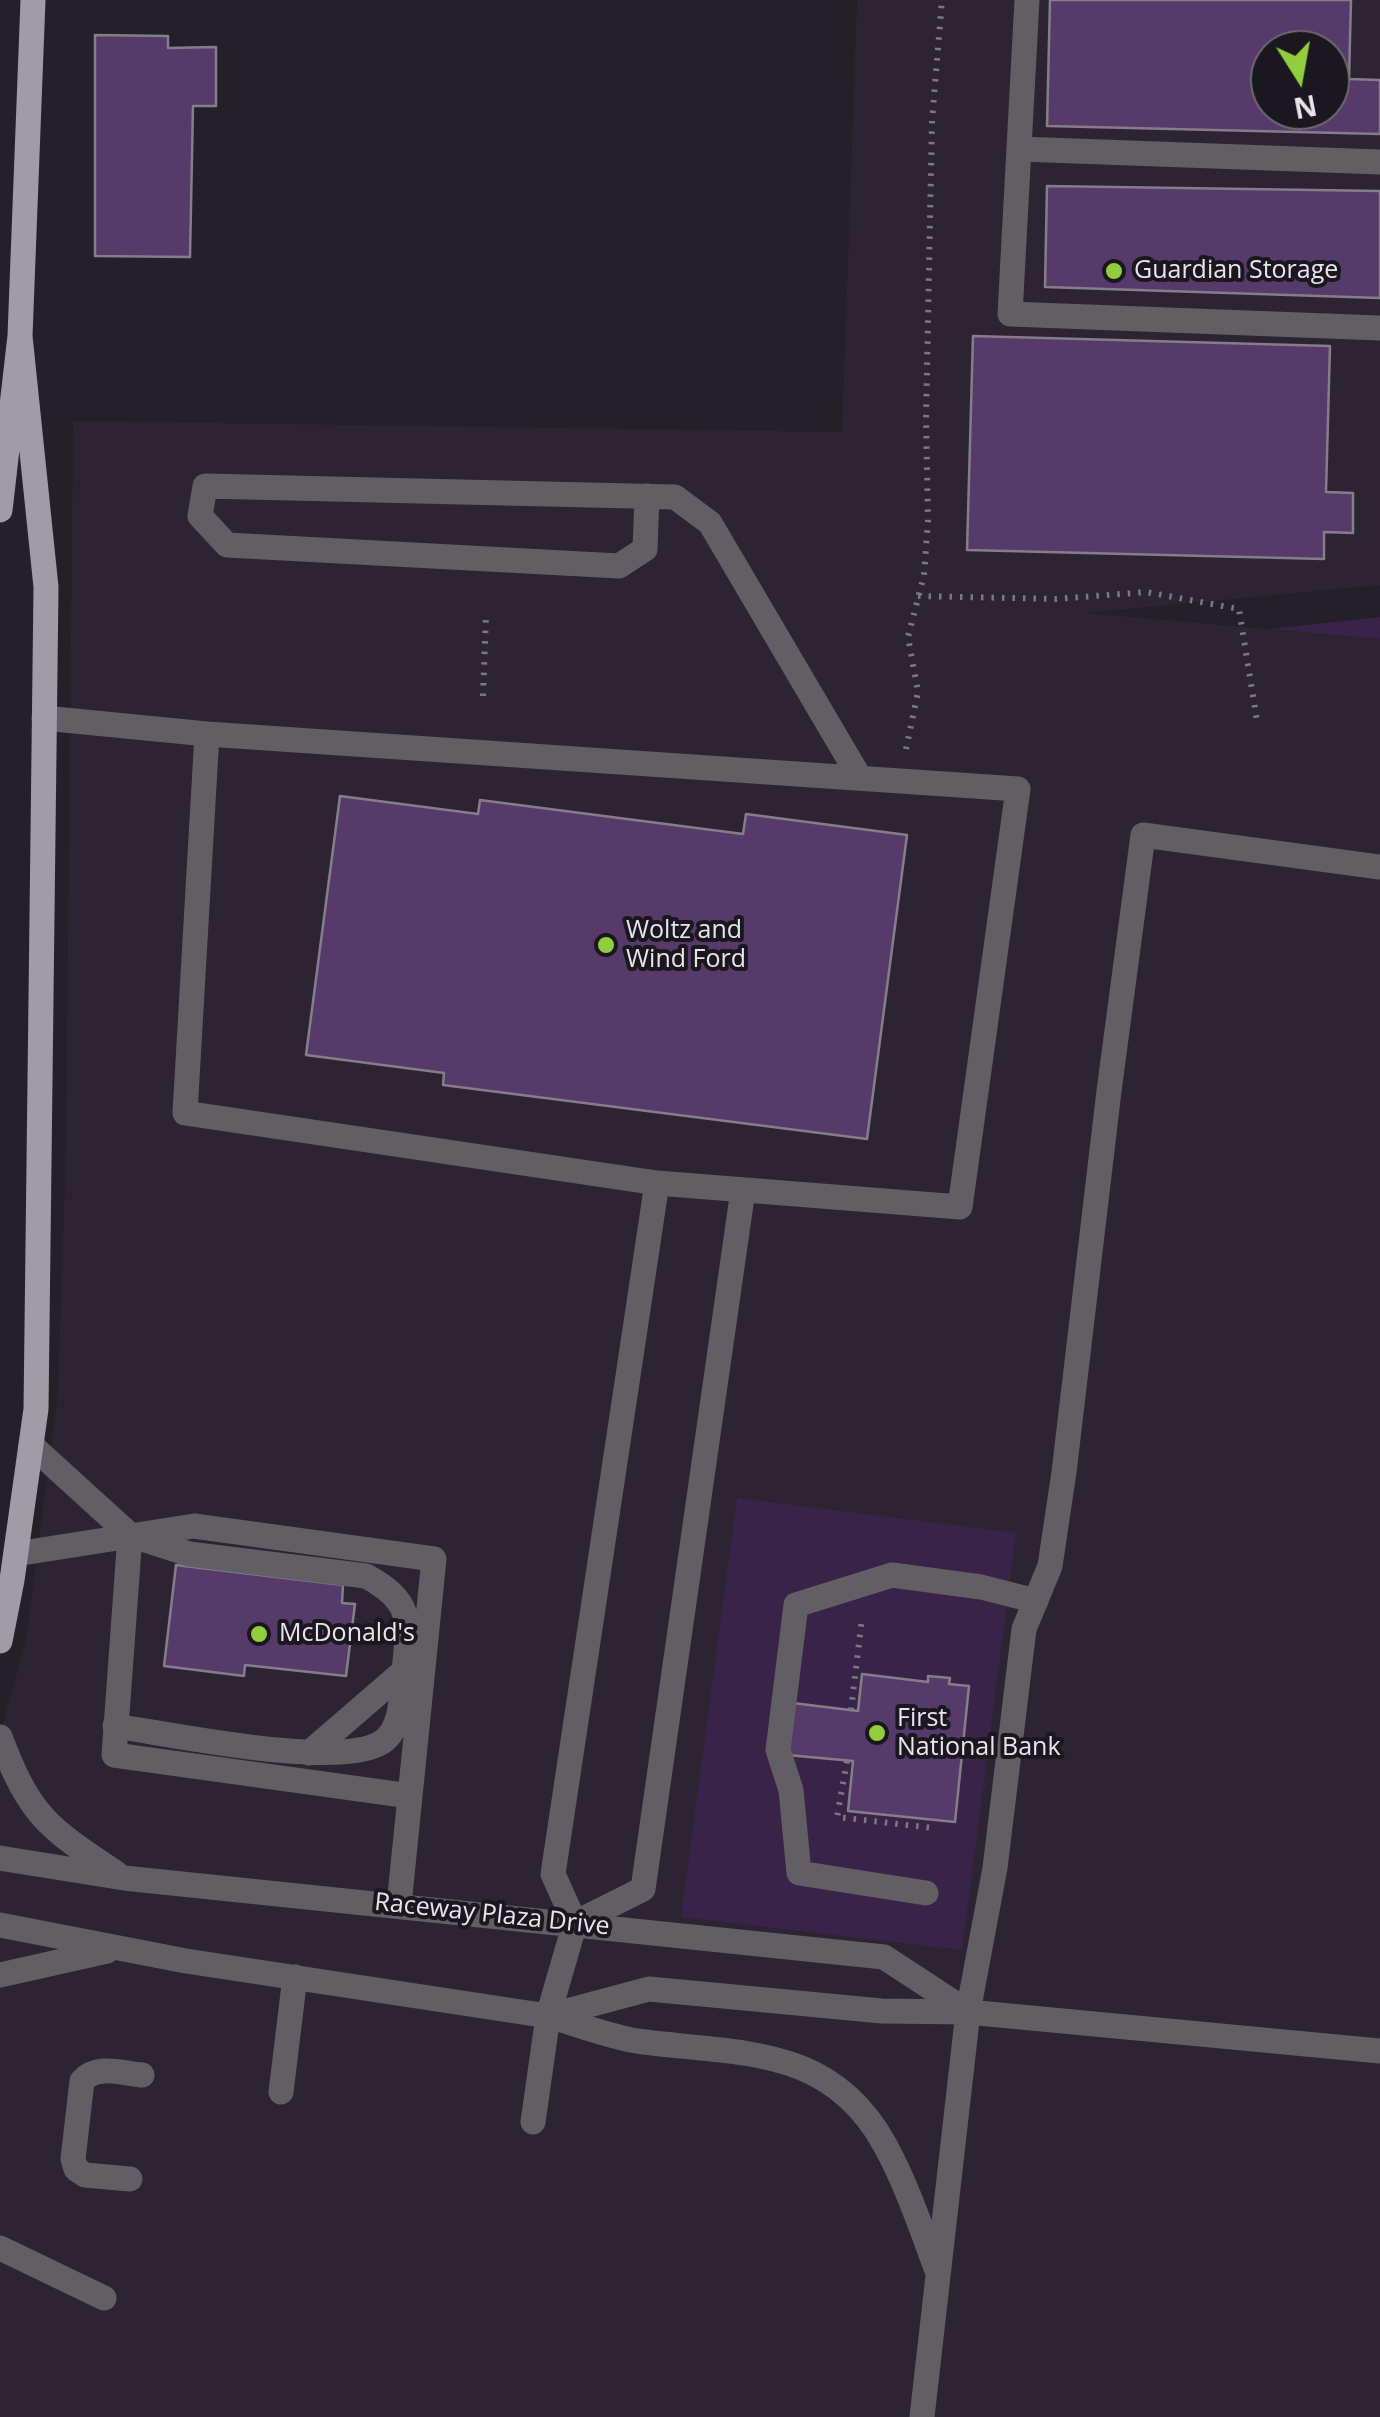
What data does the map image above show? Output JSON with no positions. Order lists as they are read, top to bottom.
{
  "streets": {
    "lane": ["Raceway Plaza Drive"]
  },
  "places": [
    "Guardian Storage",
    "Woltz and Wind Ford",
    "McDonald's",
    "First National Bank"
  ],
  "north": "bottom"
}
